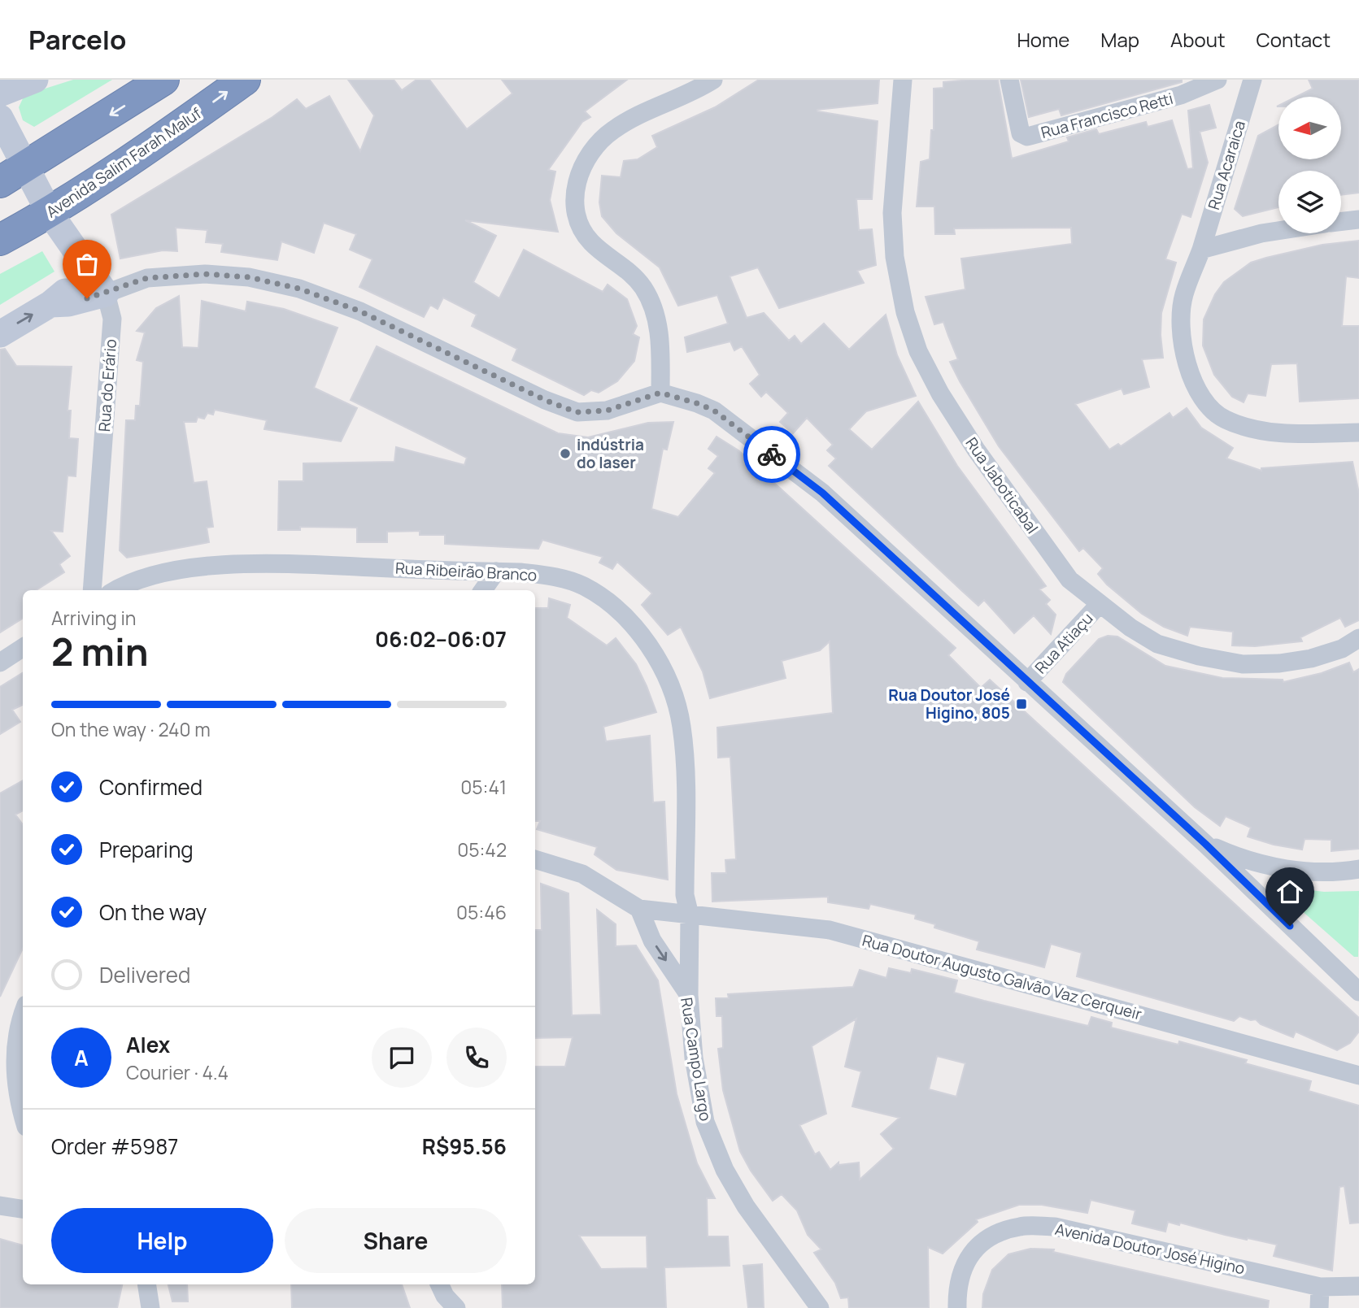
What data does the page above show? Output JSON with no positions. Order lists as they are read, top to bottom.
{
  "streets": {
    "highway": ["Avenida Salim Farah Maluf"],
    "street": [
      "Rua Francisco Retti",
      "Rua Acaraica",
      "Rua do Erário",
      "Rua Jaboticabal",
      "Rua Ribeirão Branco",
      "Rua Atiaçu",
      "Rua Doutor Augusto Galvão Vaz Cerqueir",
      "Rua Campo Largo",
      "Avenida Doutor José Higino"
    ]
  },
  "crossings": [
    ["Avenida Salim Farah Maluf", "Rua do Erário"],
    ["Rua Jaboticabal", "Rua Atiaçu"],
    ["Rua Ribeirão Branco", "Rua Doutor Augusto Galvão Vaz Cerqueir"],
    ["Rua Ribeirão Branco", "Rua Campo Largo"],
    ["Rua Doutor Augusto Galvão Vaz Cerqueir", "Rua Campo Largo"]
  ],
  "places": {
    "other": ["indústria do laser"],
    "transit": ["Rua Doutor José Higino, 805"]
  },
  "north": "left",
  "page": {
    "header": "Parcelo",
    "nav": [
      "Home",
      "Map",
      "About",
      "Contact"
    ],
    "heading": ["2 min", "Arriving in", "06:02–06:07"],
    "panel": [
      "Alex",
      "Courier · 4.4",
      "Order #5987",
      "R$95.56"
    ],
    "bar": "On the way · 240 m",
    "list": [
      ["Confirmed", "05:41"],
      ["Preparing", "05:42"],
      ["On the way", "05:46"],
      "Delivered"
    ],
    "round": "A",
    "buttons": ["Help", "Share"]
  }
}
